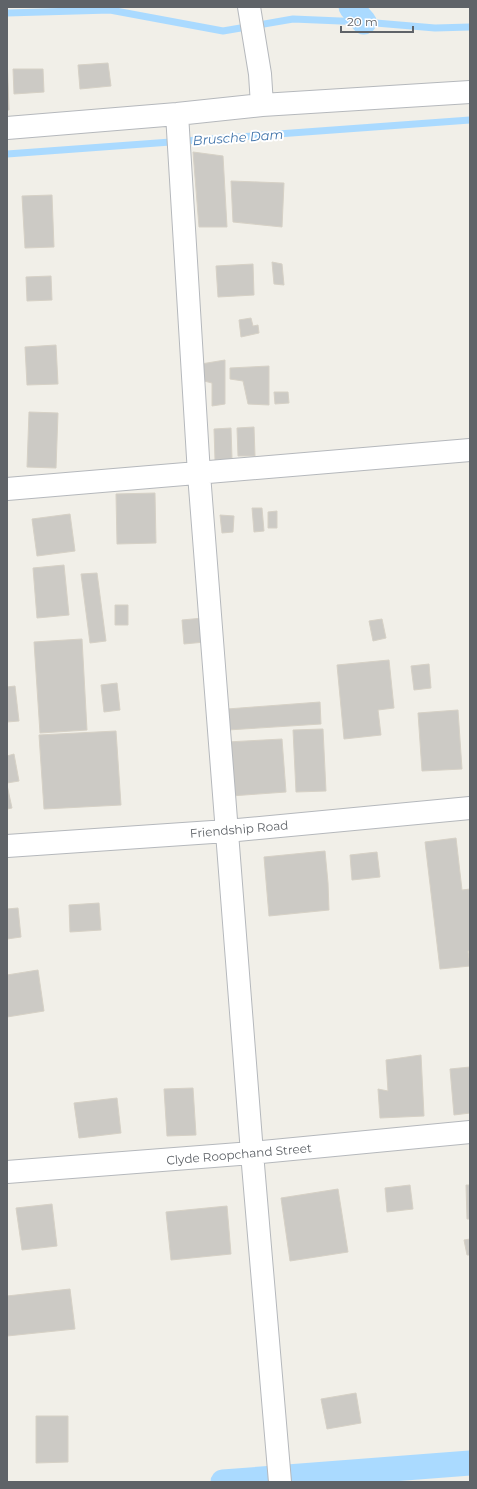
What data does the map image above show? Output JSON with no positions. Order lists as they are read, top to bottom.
{
  "streets": {
    "street": ["Friendship Road", "Clyde Roopchand Street"]
  },
  "water": ["Brusche Dam"],
  "scale_bar": "20 m"
}
